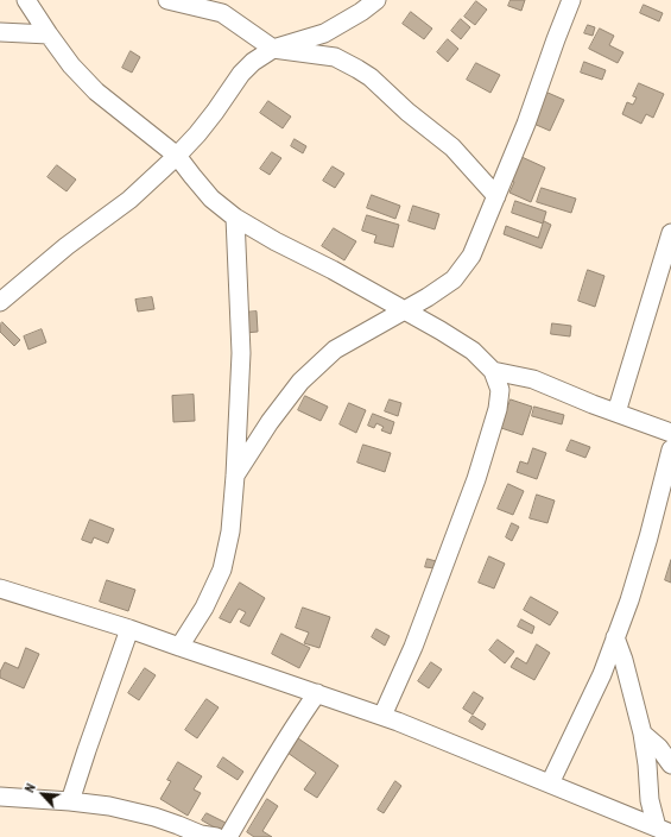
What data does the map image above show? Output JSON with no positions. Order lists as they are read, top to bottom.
{
  "north": "top left"
}
